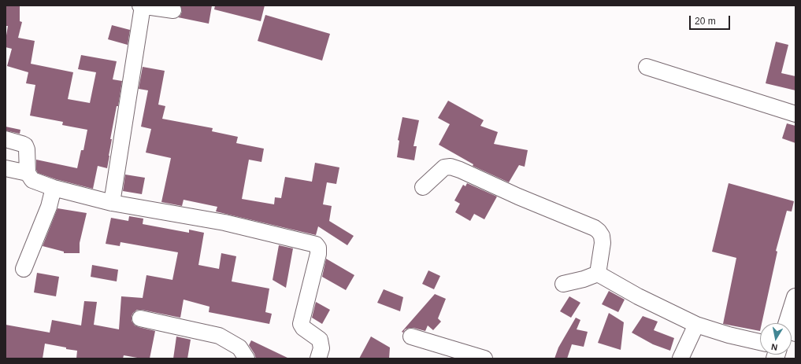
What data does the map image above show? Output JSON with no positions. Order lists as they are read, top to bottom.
{
  "scale_bar": "20 m",
  "north": "bottom"
}
